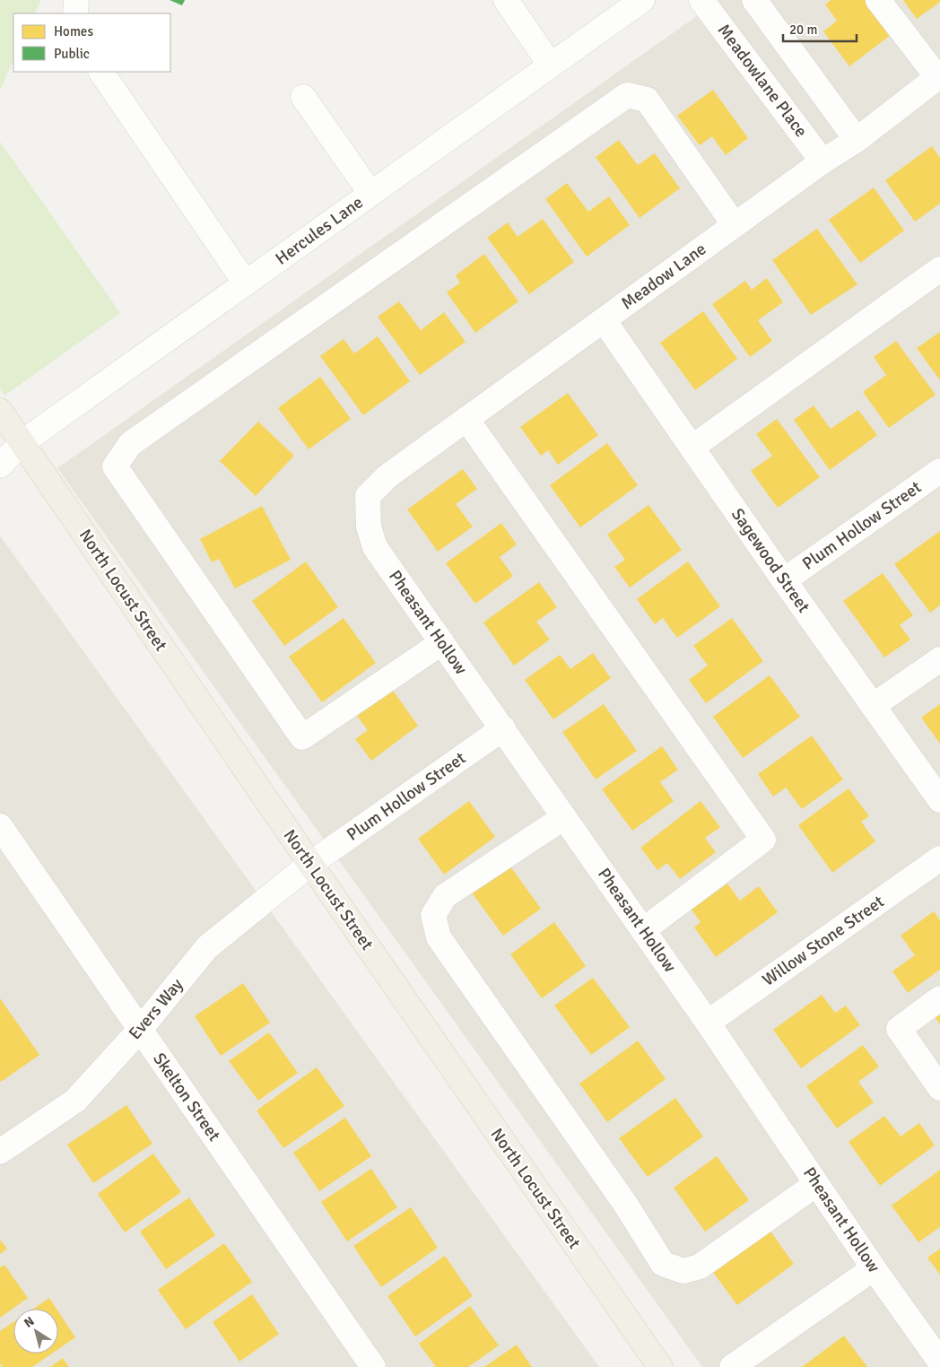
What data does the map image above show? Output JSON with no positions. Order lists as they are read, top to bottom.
{
  "streets": {
    "main road": ["North Locust Street"],
    "street": [
      "Meadowlane Place",
      "Hercules Lane",
      "Meadow Lane",
      "Plum Hollow Street",
      "Sagewood Street",
      "Pheasant Hollow",
      "Willow Stone Street",
      "Evers Way",
      "Skelton Street"
    ]
  },
  "crossings": [
    ["Meadowlane Place", "Meadow Lane"],
    ["Hercules Lane", "North Locust Street"],
    ["Meadow Lane", "Sagewood Street"],
    ["Meadow Lane", "Pheasant Hollow"],
    ["Plum Hollow Street", "Sagewood Street"],
    ["Plum Hollow Street", "North Locust Street"],
    ["Plum Hollow Street", "Pheasant Hollow"],
    ["Plum Hollow Street", "Evers Way"],
    ["North Locust Street", "Evers Way"],
    ["Pheasant Hollow", "Willow Stone Street"],
    ["Evers Way", "Skelton Street"]
  ],
  "legend": ["Homes", "Public"],
  "scale_bar": "20 m",
  "north": "top left"
}
